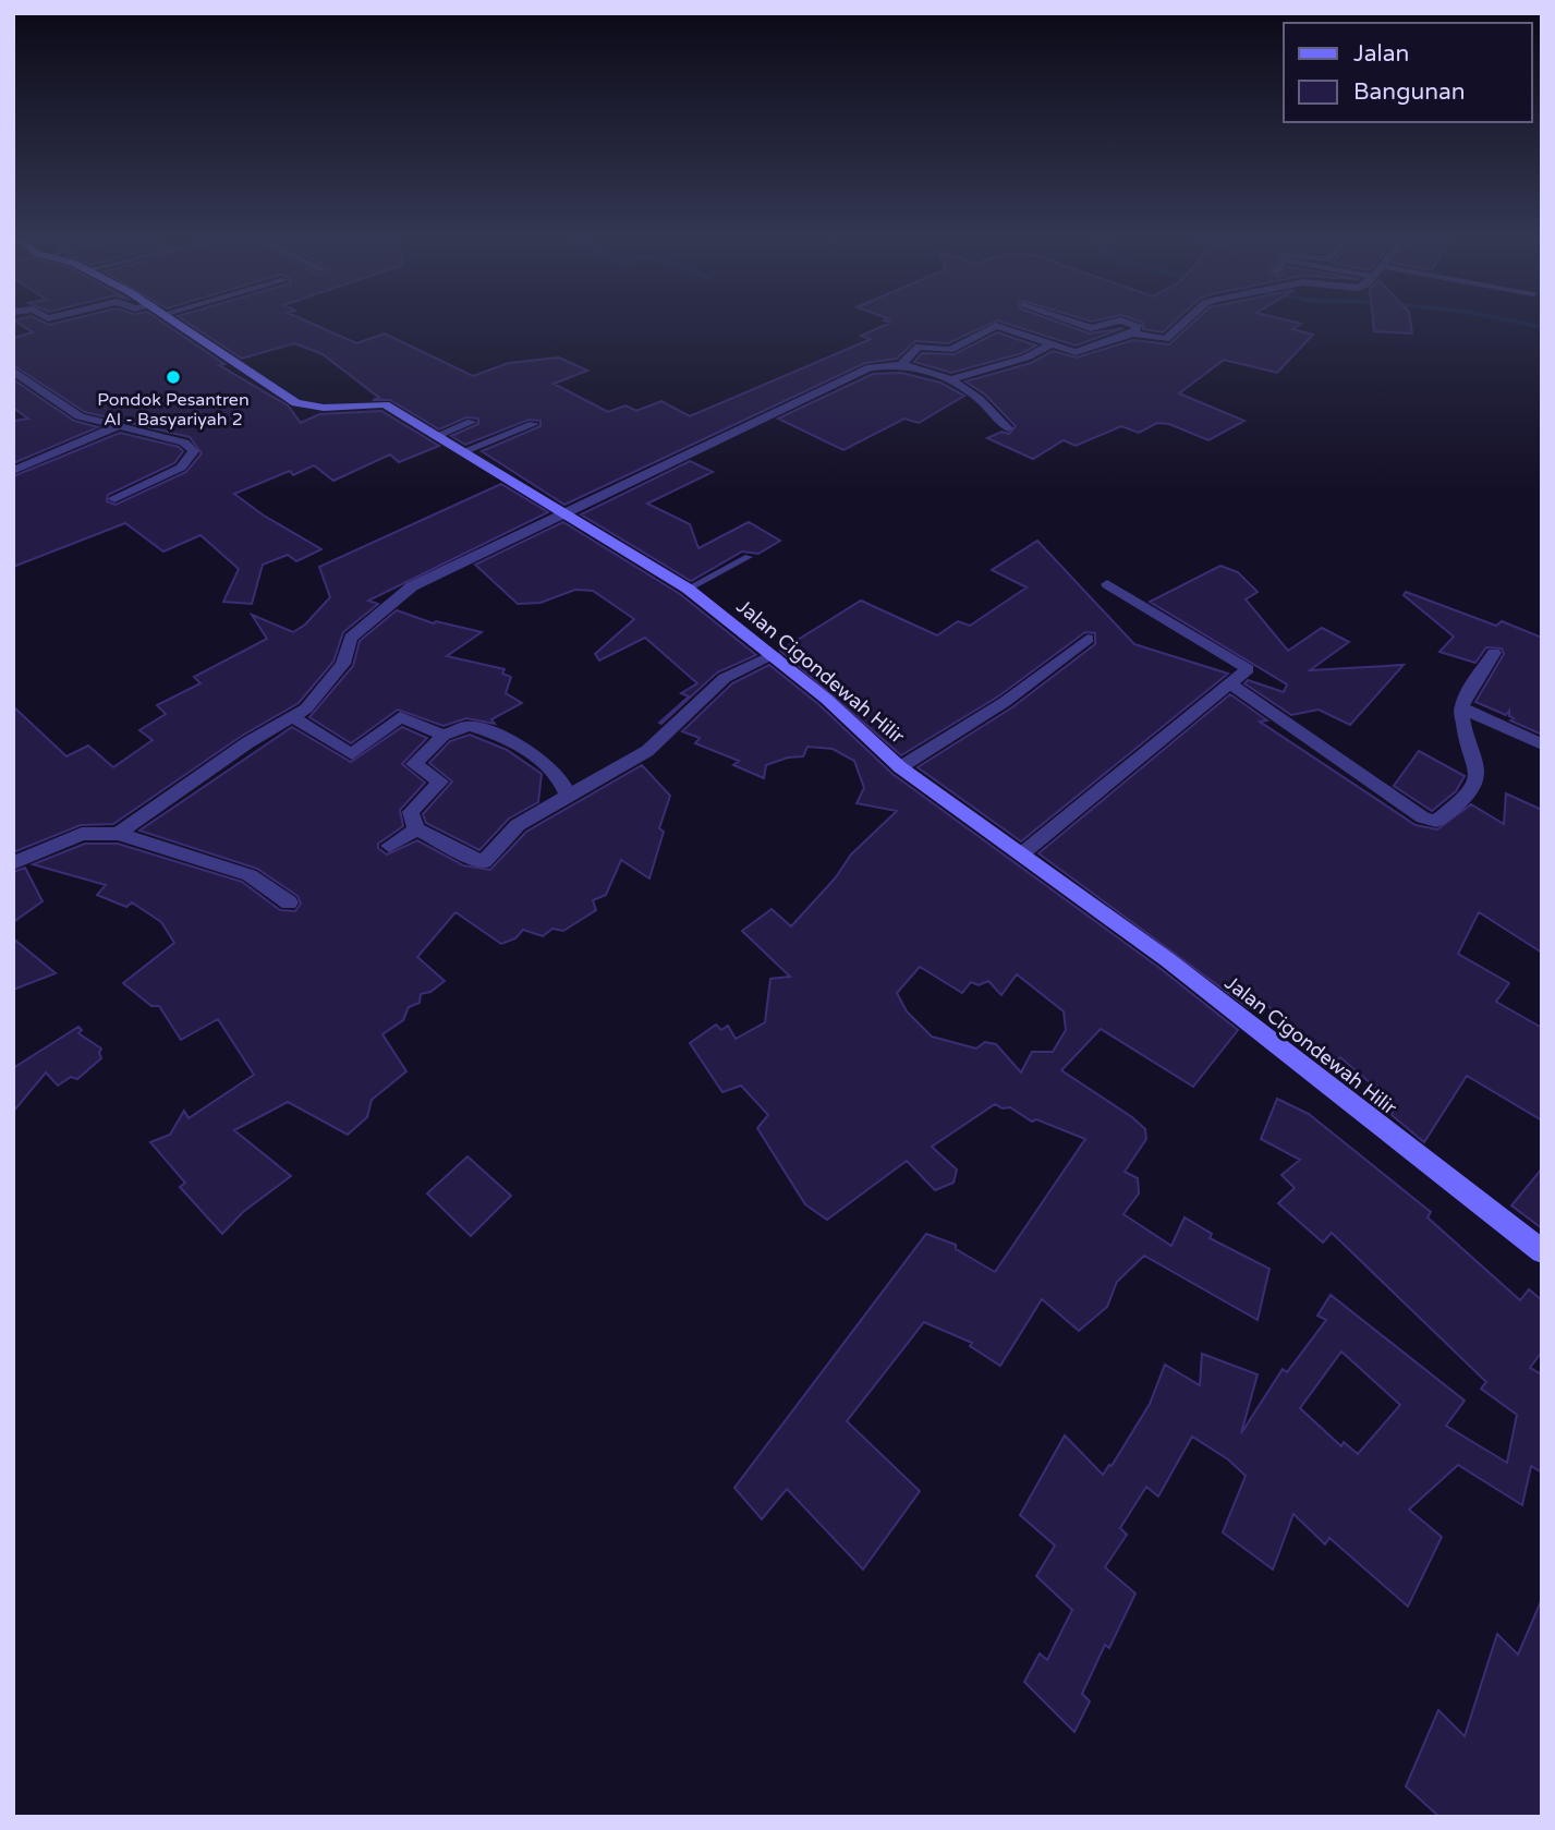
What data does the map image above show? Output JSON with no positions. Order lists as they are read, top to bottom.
{
  "streets": {
    "street": ["Jalan Cigondewah Hilir"]
  },
  "places": ["Pondok Pesantren Al - Basyariyah 2"],
  "legend": ["Jalan", "Bangunan"]
}
